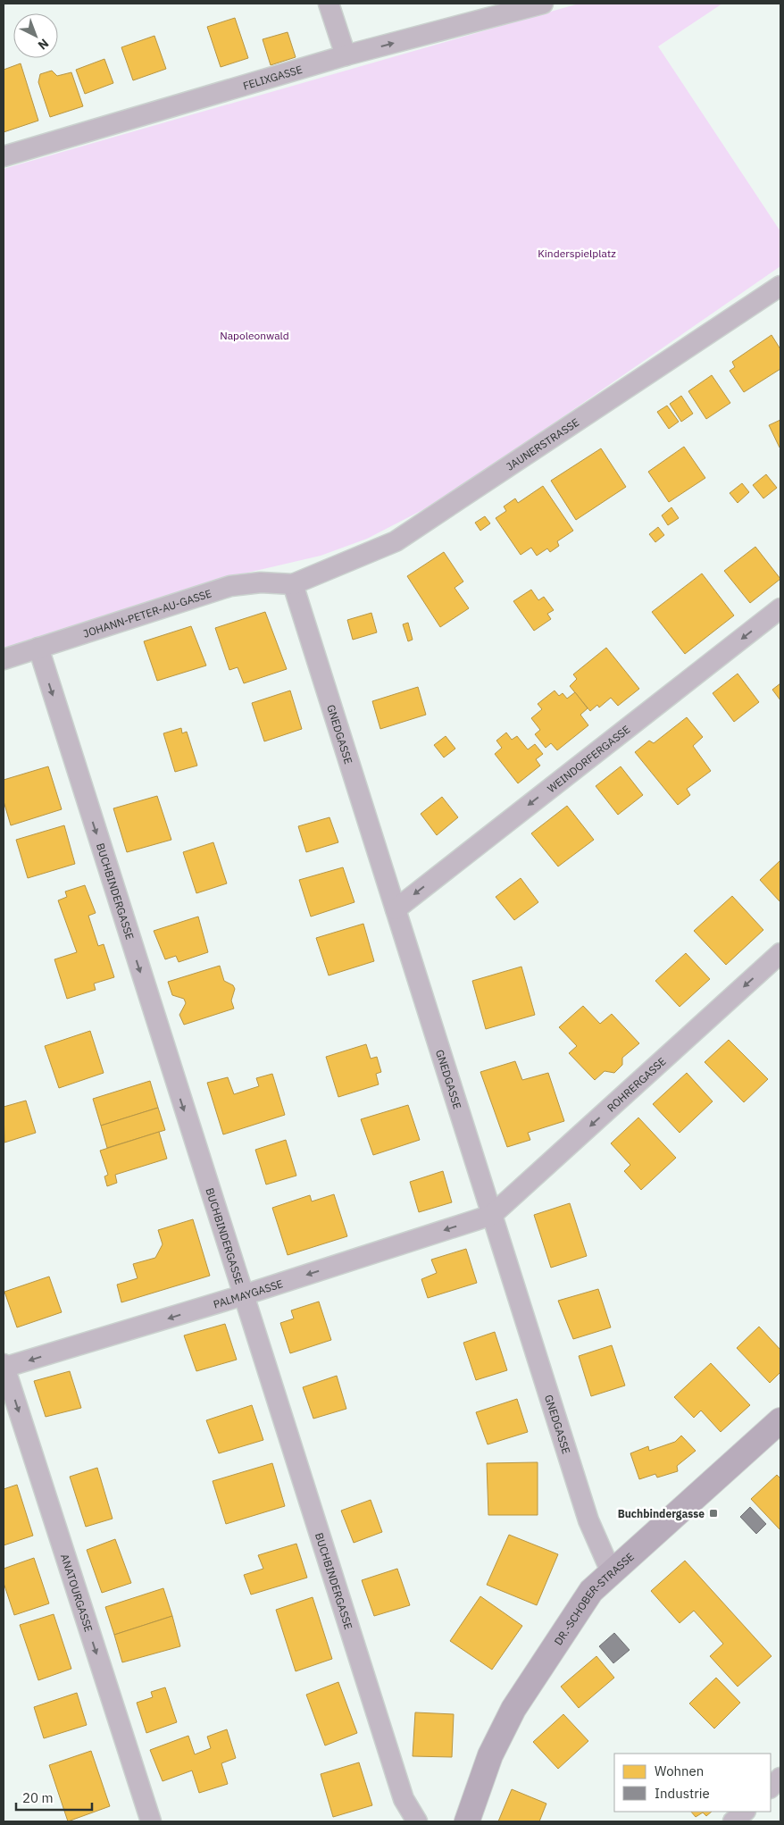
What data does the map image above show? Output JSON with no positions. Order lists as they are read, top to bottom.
{
  "streets": {
    "street": [
      "FELIXGASSE",
      "JAUNERSTRASSE",
      "JOHANN-PETER-AU-GASSE",
      "GNEDGASSE",
      "WEINDORFERGASSE",
      "BUCHBINDERGASSE",
      "ROHRERGASSE",
      "PALMAYGASSE",
      "ANATOURGASSE",
      "DR.-SCHOBER-STRASSE"
    ]
  },
  "crossings": [
    ["JAUNERSTRASSE", "JOHANN-PETER-AU-GASSE"],
    ["JAUNERSTRASSE", "GNEDGASSE"],
    ["JOHANN-PETER-AU-GASSE", "GNEDGASSE"],
    ["JOHANN-PETER-AU-GASSE", "BUCHBINDERGASSE"],
    ["GNEDGASSE", "WEINDORFERGASSE"],
    ["GNEDGASSE", "ROHRERGASSE"],
    ["GNEDGASSE", "PALMAYGASSE"],
    ["GNEDGASSE", "DR.-SCHOBER-STRASSE"],
    ["BUCHBINDERGASSE", "PALMAYGASSE"],
    ["ROHRERGASSE", "PALMAYGASSE"],
    ["PALMAYGASSE", "ANATOURGASSE"]
  ],
  "one_way": [
    "FELIXGASSE",
    "WEINDORFERGASSE",
    "BUCHBINDERGASSE",
    "ROHRERGASSE",
    "PALMAYGASSE",
    "ANATOURGASSE"
  ],
  "parks": ["Kinderspielplatz", "Napoleonwald"],
  "places": {
    "transit": ["Buchbindergasse"]
  },
  "legend": ["Wohnen", "Industrie"],
  "scale_bar": "20 m",
  "north": "bottom right"
}
